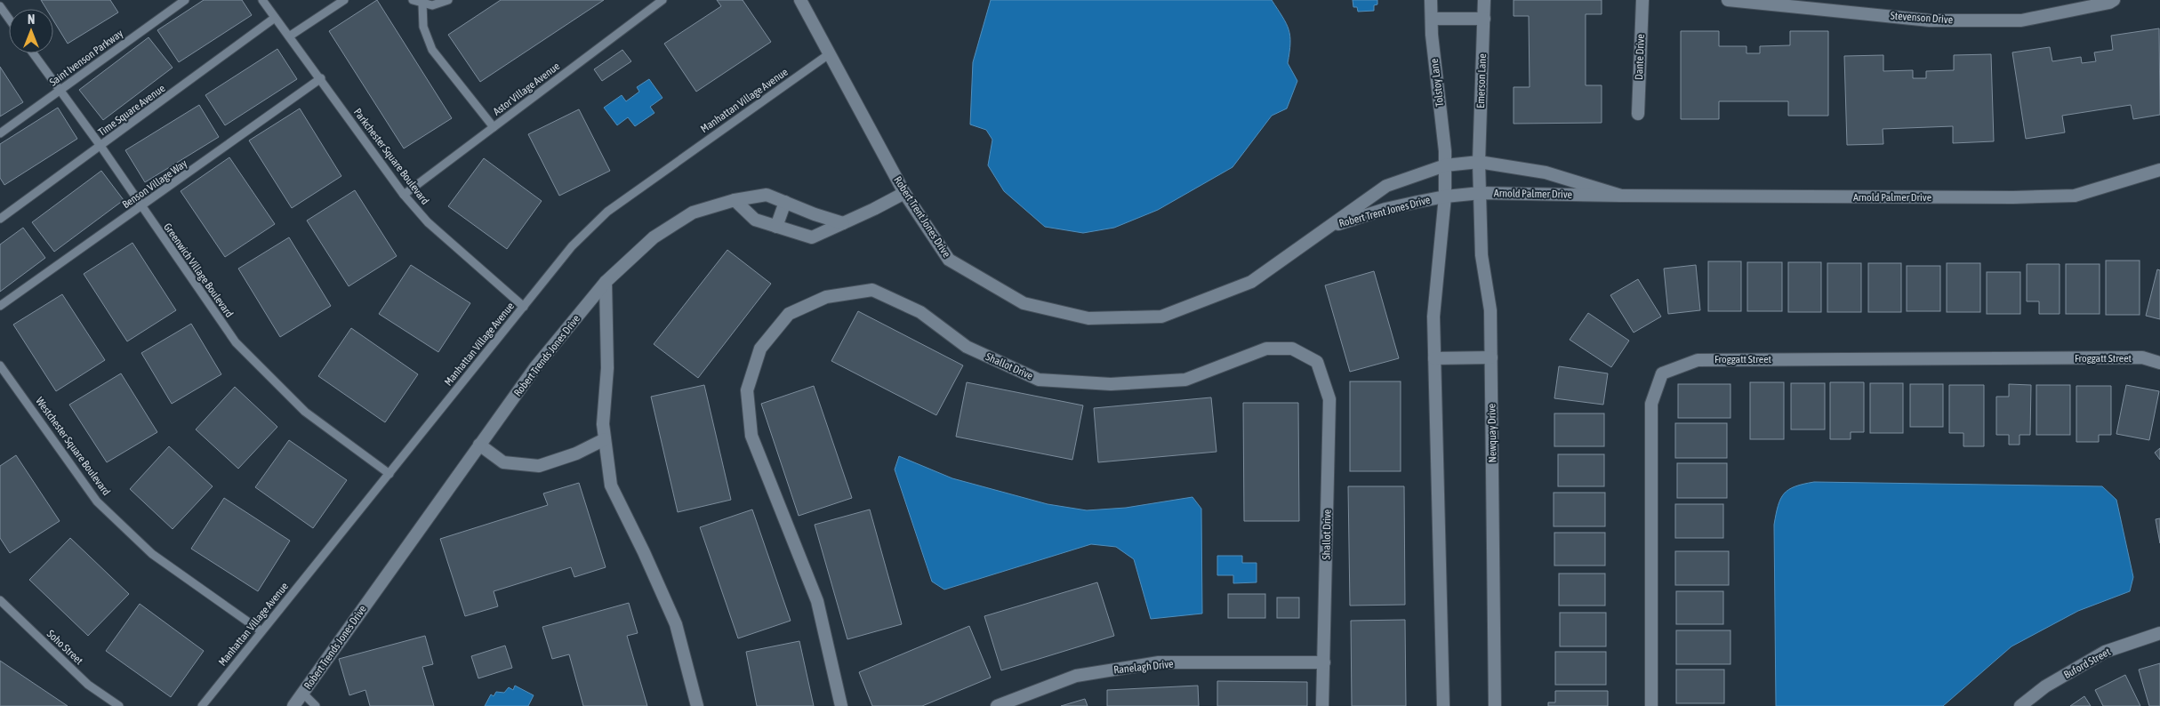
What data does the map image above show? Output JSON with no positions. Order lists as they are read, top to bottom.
{
  "streets": {
    "street": [
      "Stevenson Drive",
      "Dante Drive",
      "Emerson Lane",
      "Tolstoy Lane",
      "Arnold Palmer Drive",
      "Robert Trent Jones Drive",
      "Robert Trends Jones Drive",
      "Froggatt Street",
      "Shallot Drive",
      "Newquay Drive",
      "Buford Street",
      "Ranelagh Drive"
    ],
    "lane": [
      "Saint Ivenson Parkway",
      "Astor Village Avenue",
      "Manhattan Village Avenue",
      "Time Square Avenue",
      "Parkchester Square Boulevard",
      "Benson Village Way",
      "Greenwich Village Boulevard",
      "Westchester Square Boulevard",
      "Soho Street"
    ]
  },
  "crossings": [
    ["Saint Ivenson Parkway", "Greenwich Village Boulevard"],
    ["Emerson Lane", "Arnold Palmer Drive"],
    ["Emerson Lane", "Robert Trent Jones Drive"],
    ["Emerson Lane", "Newquay Drive"],
    ["Tolstoy Lane", "Robert Trent Jones Drive"],
    ["Astor Village Avenue", "Parkchester Square Boulevard"],
    ["Manhattan Village Avenue", "Parkchester Square Boulevard"],
    ["Manhattan Village Avenue", "Robert Trent Jones Drive"],
    ["Manhattan Village Avenue", "Greenwich Village Boulevard"],
    ["Manhattan Village Avenue", "Westchester Square Boulevard"],
    ["Time Square Avenue", "Parkchester Square Boulevard"],
    ["Time Square Avenue", "Greenwich Village Boulevard"],
    ["Parkchester Square Boulevard", "Benson Village Way"],
    ["Benson Village Way", "Greenwich Village Boulevard"],
    ["Arnold Palmer Drive", "Robert Trent Jones Drive"],
    ["Arnold Palmer Drive", "Newquay Drive"],
    ["Robert Trent Jones Drive", "Newquay Drive"],
    ["Shallot Drive", "Ranelagh Drive"]
  ],
  "north": "top"
}
